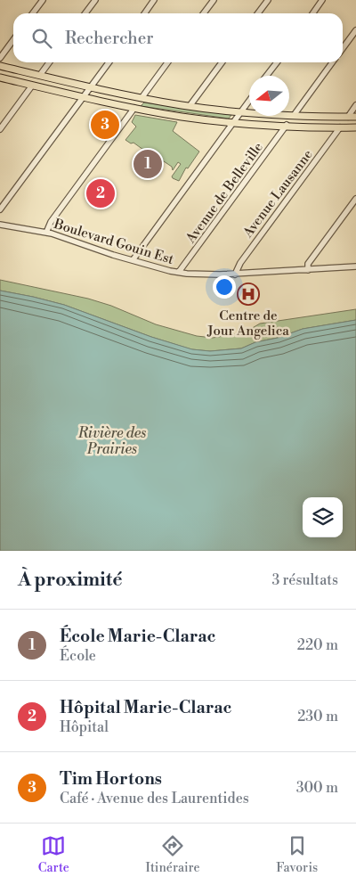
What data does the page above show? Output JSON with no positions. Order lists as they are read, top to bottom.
{
  "streets": {
    "street": ["Avenue de Belleville", "Avenue Lausanne", "Boulevard Gouin Est"]
  },
  "crossings": [
    ["Avenue de Belleville", "Boulevard Gouin Est"],
    ["Avenue Lausanne", "Boulevard Gouin Est"]
  ],
  "water": ["Rivière des Prairies"],
  "places": {
    "hospital": ["Centre de Jour Angelica"]
  },
  "north": "left",
  "page": {
    "search": "Rechercher",
    "pins": ["3", "1", "2"],
    "heading": ["À proximité", "3 résultats"],
    "list": [
      {
        "mark": "1",
        "name": "École Marie-Clarac",
        "note": "École",
        "value": "220 m"
      },
      {
        "mark": "2",
        "name": "Hôpital Marie-Clarac",
        "note": "Hôpital",
        "value": "230 m"
      },
      {
        "mark": "3",
        "name": "Tim Hortons",
        "note": "Café · Avenue des Laurentides",
        "value": "300 m"
      }
    ],
    "nav": ["Carte", "Itinéraire", "Favoris"]
  }
}
